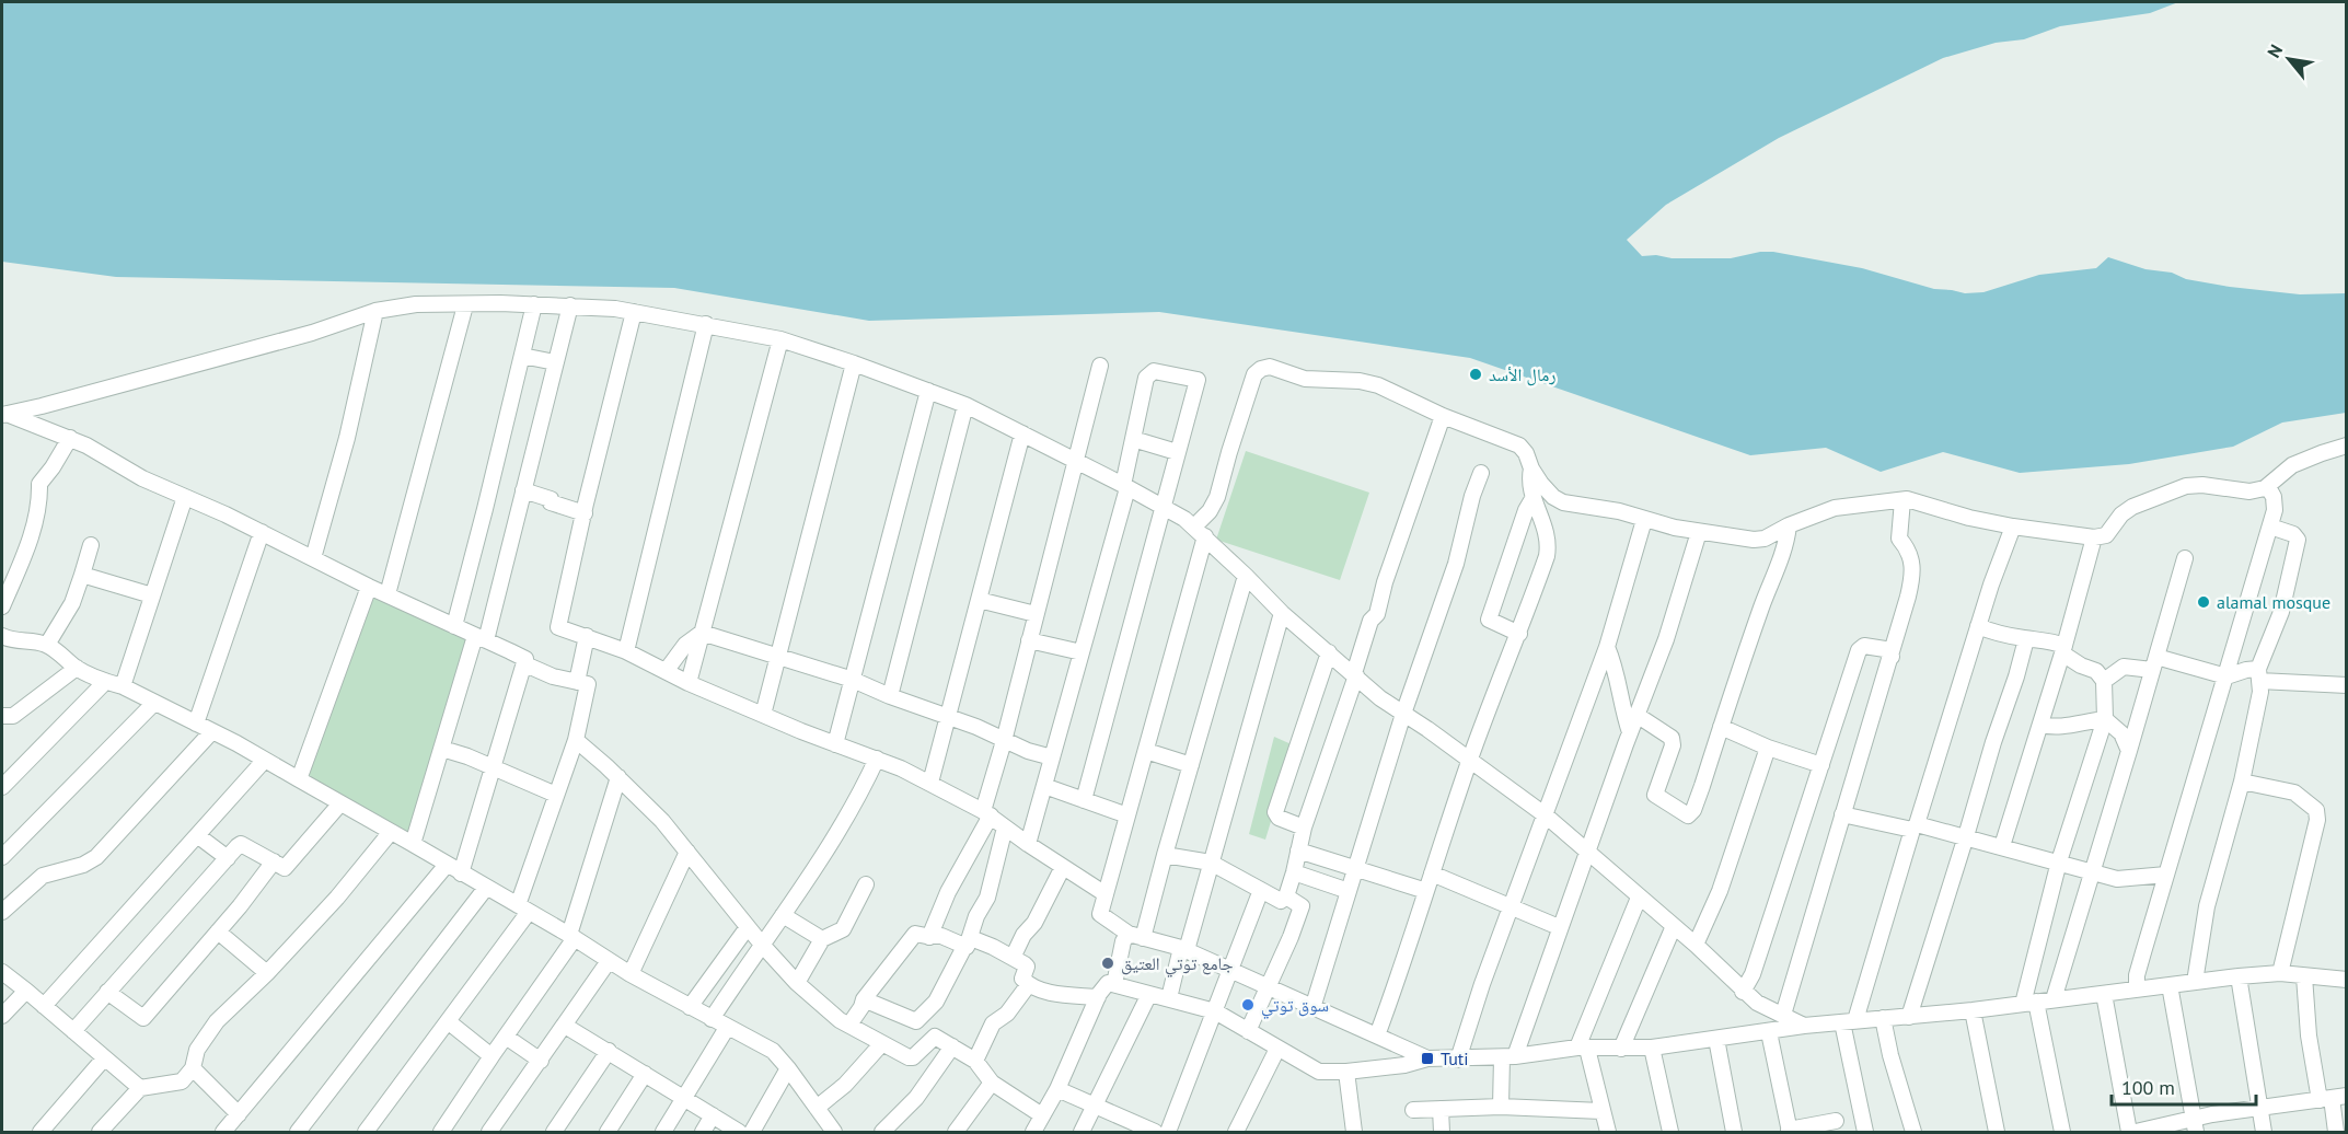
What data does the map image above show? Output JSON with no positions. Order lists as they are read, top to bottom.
{
  "places": {
    "other": [
      "رمال الأسد",
      "alamal mosque",
      "جامع توتي العتيق",
      "سوق توتي"
    ],
    "transit": ["Tuti"]
  },
  "scale_bar": "100 m",
  "north": "top left"
}
